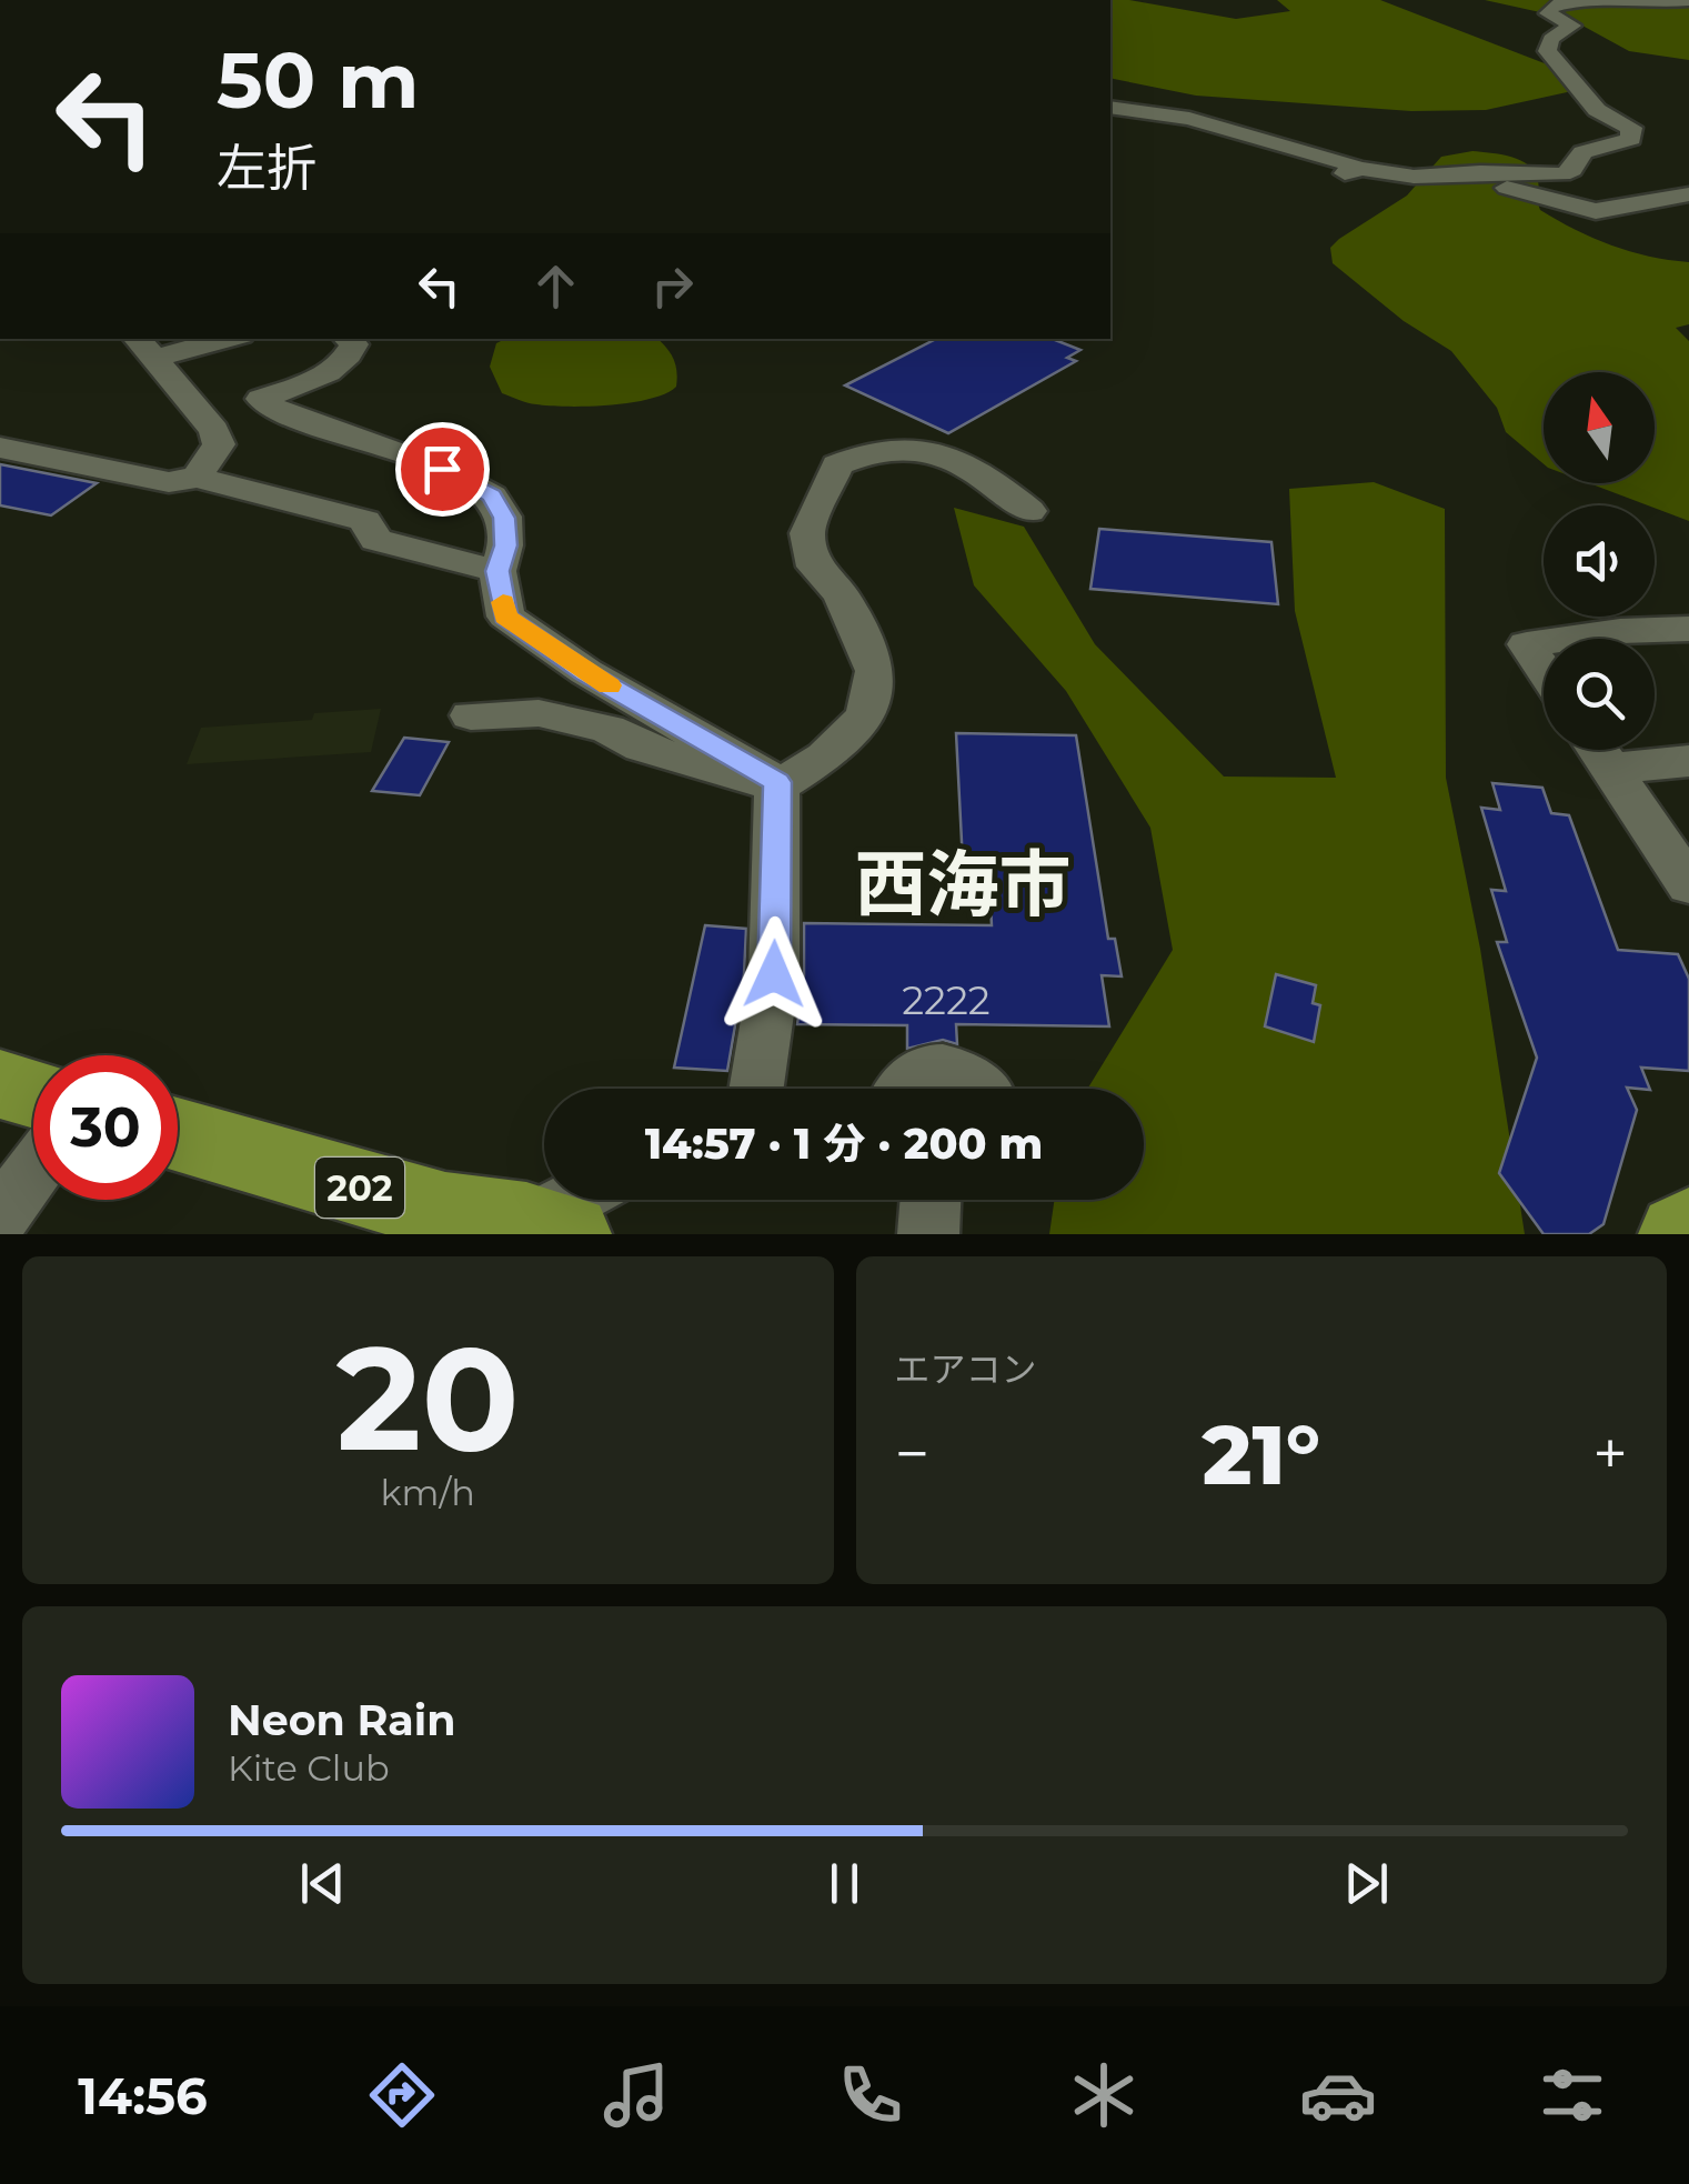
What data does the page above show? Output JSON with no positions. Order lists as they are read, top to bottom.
{
  "streets": {
    "highway": ["202"]
  },
  "districts": ["西海市"],
  "house_numbers": ["2222"],
  "north": "top",
  "page": {
    "turn": ["50 m", "左折"],
    "limit": "30",
    "trip": "14:57 · 1 分 · 200 m",
    "tile": [
      ["20", "km/h"],
      "エアコン"
    ],
    "heat": ["−", "21°", "+"],
    "song": ["Neon Rain", "Kite Club"],
    "tabs": "14:56"
  }
}
